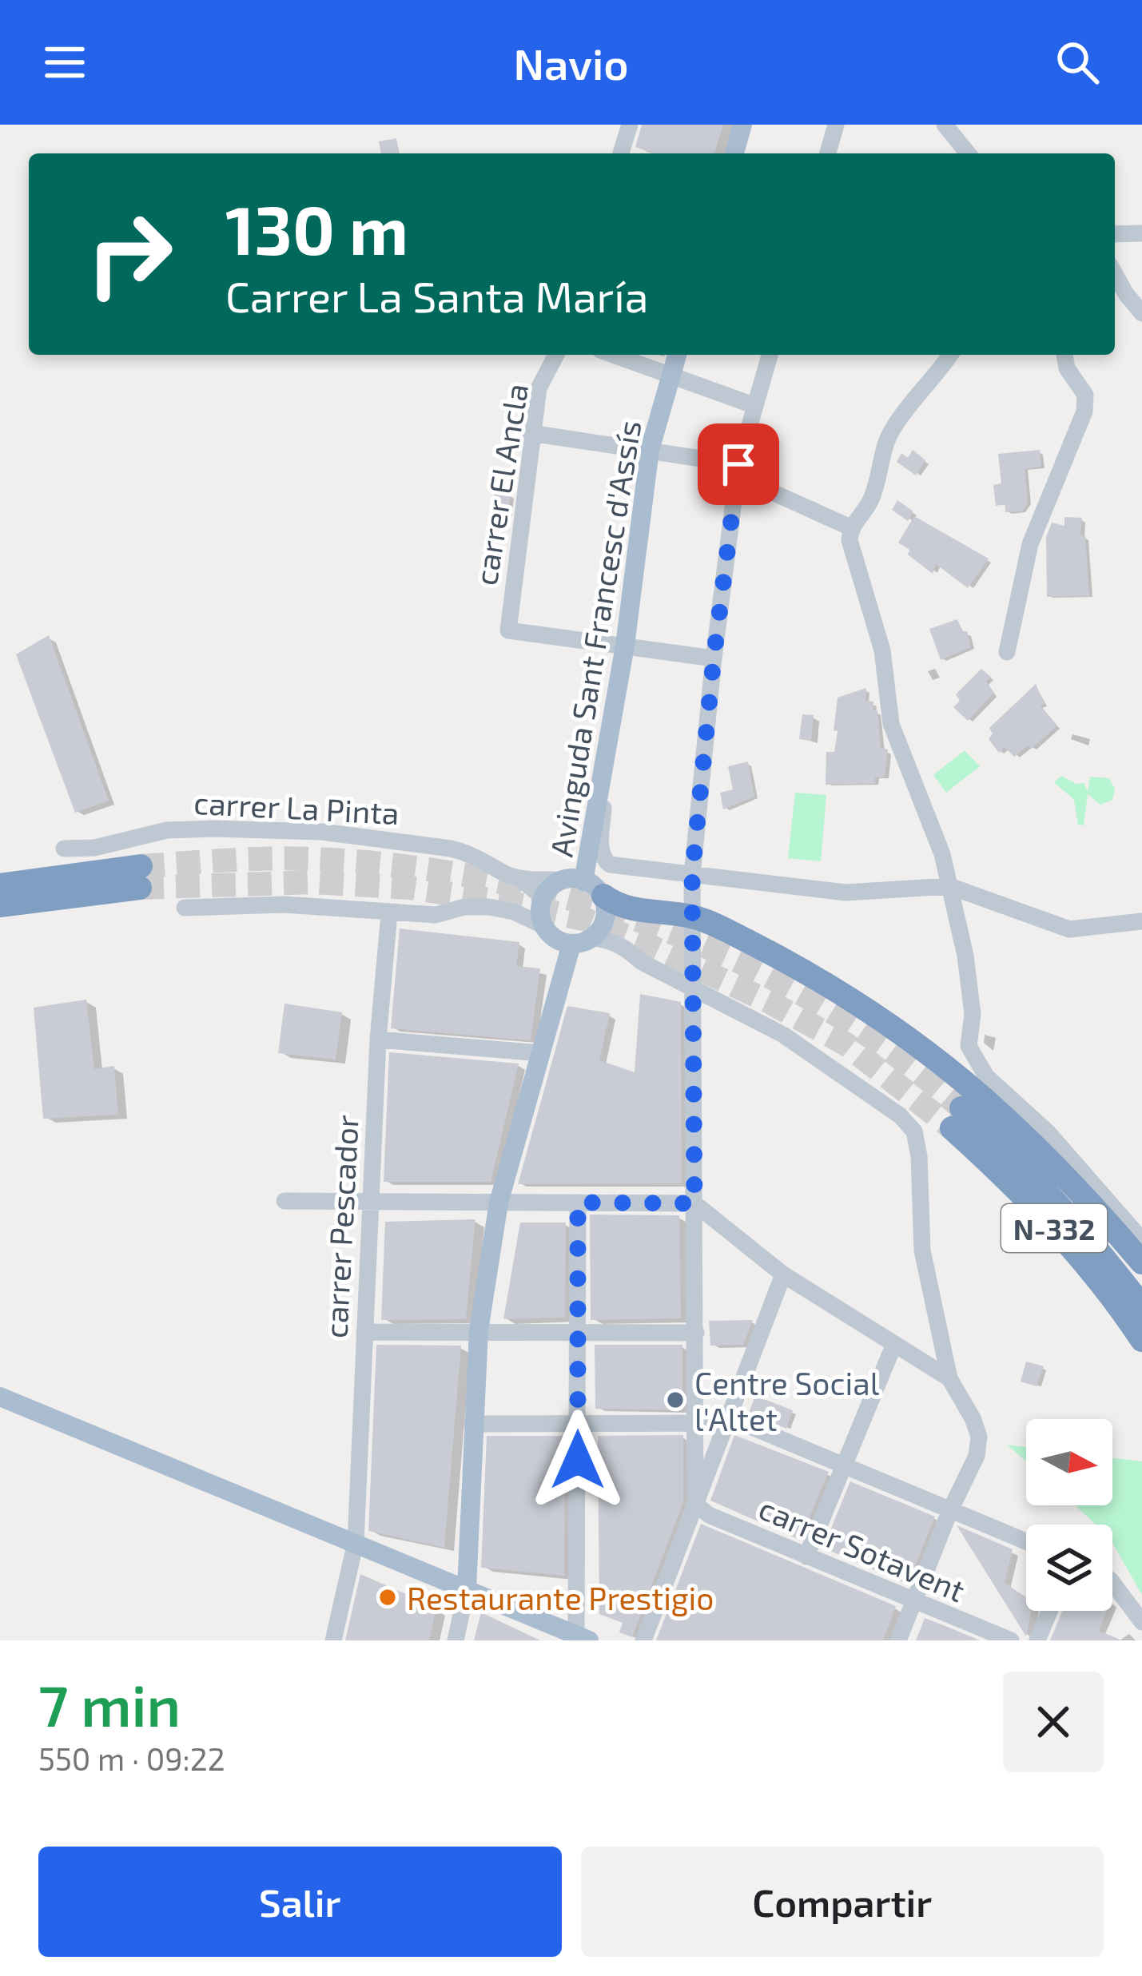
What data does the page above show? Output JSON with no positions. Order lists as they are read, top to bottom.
{
  "streets": {
    "highway": ["N-332"],
    "main road": ["Avinguda Sant Francesc d'Assís"],
    "street": [
      "carrer El Ancla",
      "carrer La Pinta",
      "carrer Pescador",
      "carrer Sotavent"
    ]
  },
  "crossings": [
    ["carrer El Ancla", "Avinguda Sant Francesc d'Assís"],
    ["Avinguda Sant Francesc d'Assís", "carrer La Pinta"]
  ],
  "places": ["Centre Social l'Altet", "Restaurante Prestigio"],
  "north": "right",
  "page": {
    "header": "Navio",
    "turn": ["130 m", "Carrer La Santa María"],
    "heading": ["7 min", "550 m · 09:22"],
    "buttons": ["Salir", "Compartir"]
  }
}
